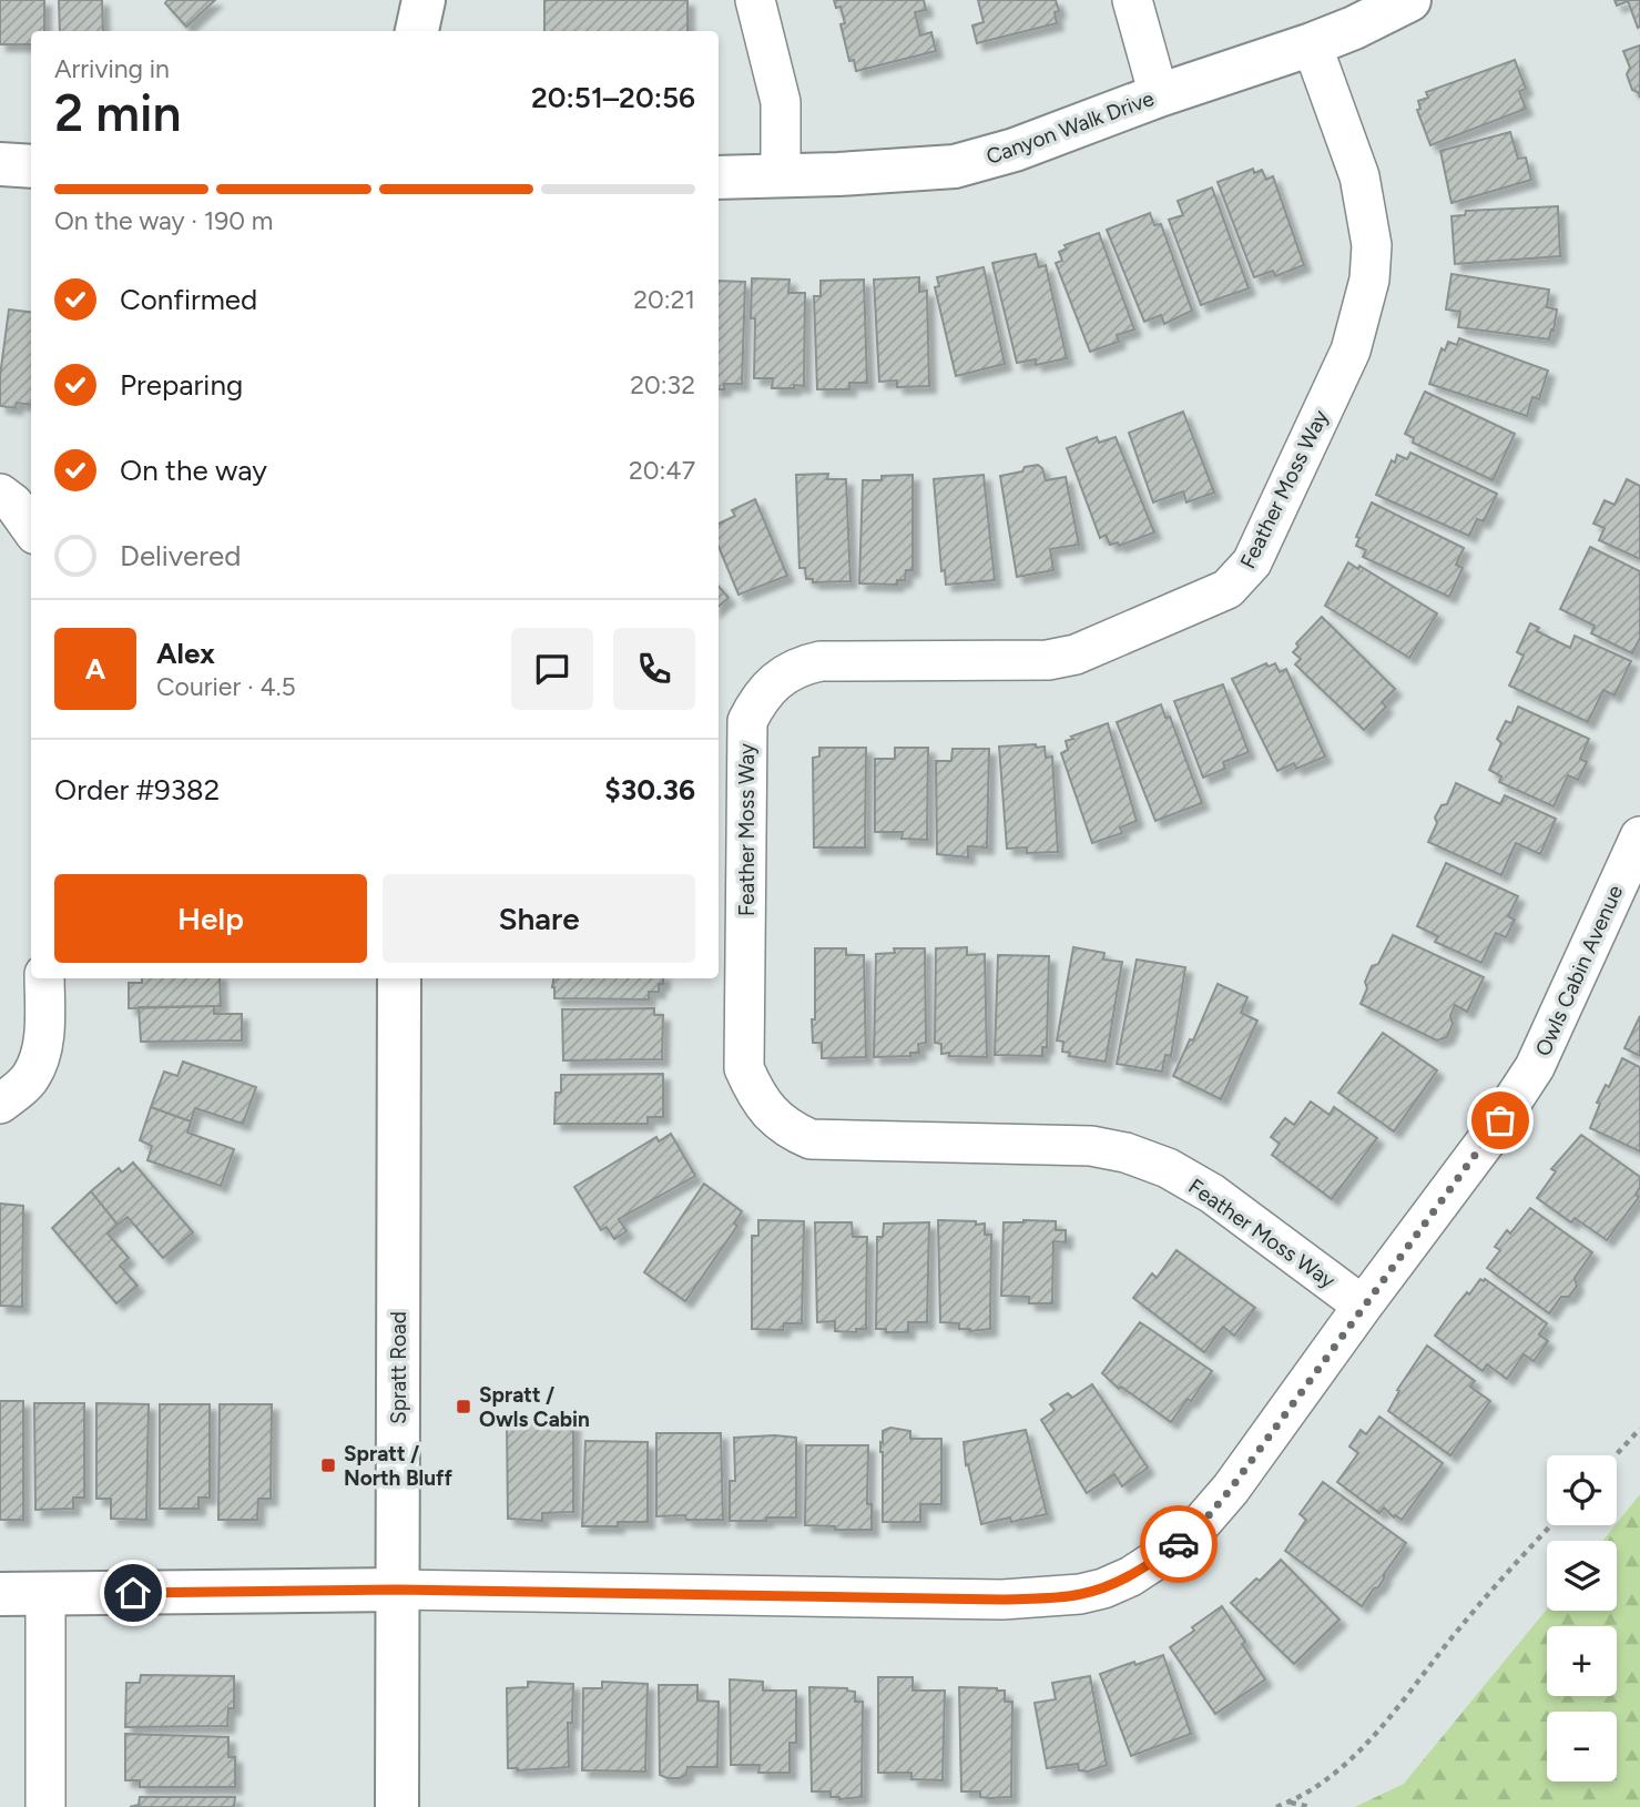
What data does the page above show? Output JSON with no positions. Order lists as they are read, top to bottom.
{
  "streets": {
    "street": [
      "Canyon Walk Drive",
      "Feather Moss Way",
      "Owls Cabin Avenue",
      "Spratt Road"
    ]
  },
  "crossings": [
    ["Canyon Walk Drive", "Feather Moss Way"],
    ["Feather Moss Way", "Owls Cabin Avenue"],
    ["Owls Cabin Avenue", "Spratt Road"]
  ],
  "places": {
    "transit": ["Spratt / Owls Cabin", "Spratt / North Bluff"]
  },
  "page": {
    "heading": ["2 min", "Arriving in", "20:51–20:56"],
    "panel": [
      "Alex",
      "Courier · 4.5",
      "Order #9382",
      "$30.36"
    ],
    "bar": "On the way · 190 m",
    "list": [
      ["Confirmed", "20:21"],
      ["Preparing", "20:32"],
      ["On the way", "20:47"],
      "Delivered"
    ],
    "round": "A",
    "buttons": ["Help", "Share"],
    "map_buttons": ["+", "−"]
  }
}
